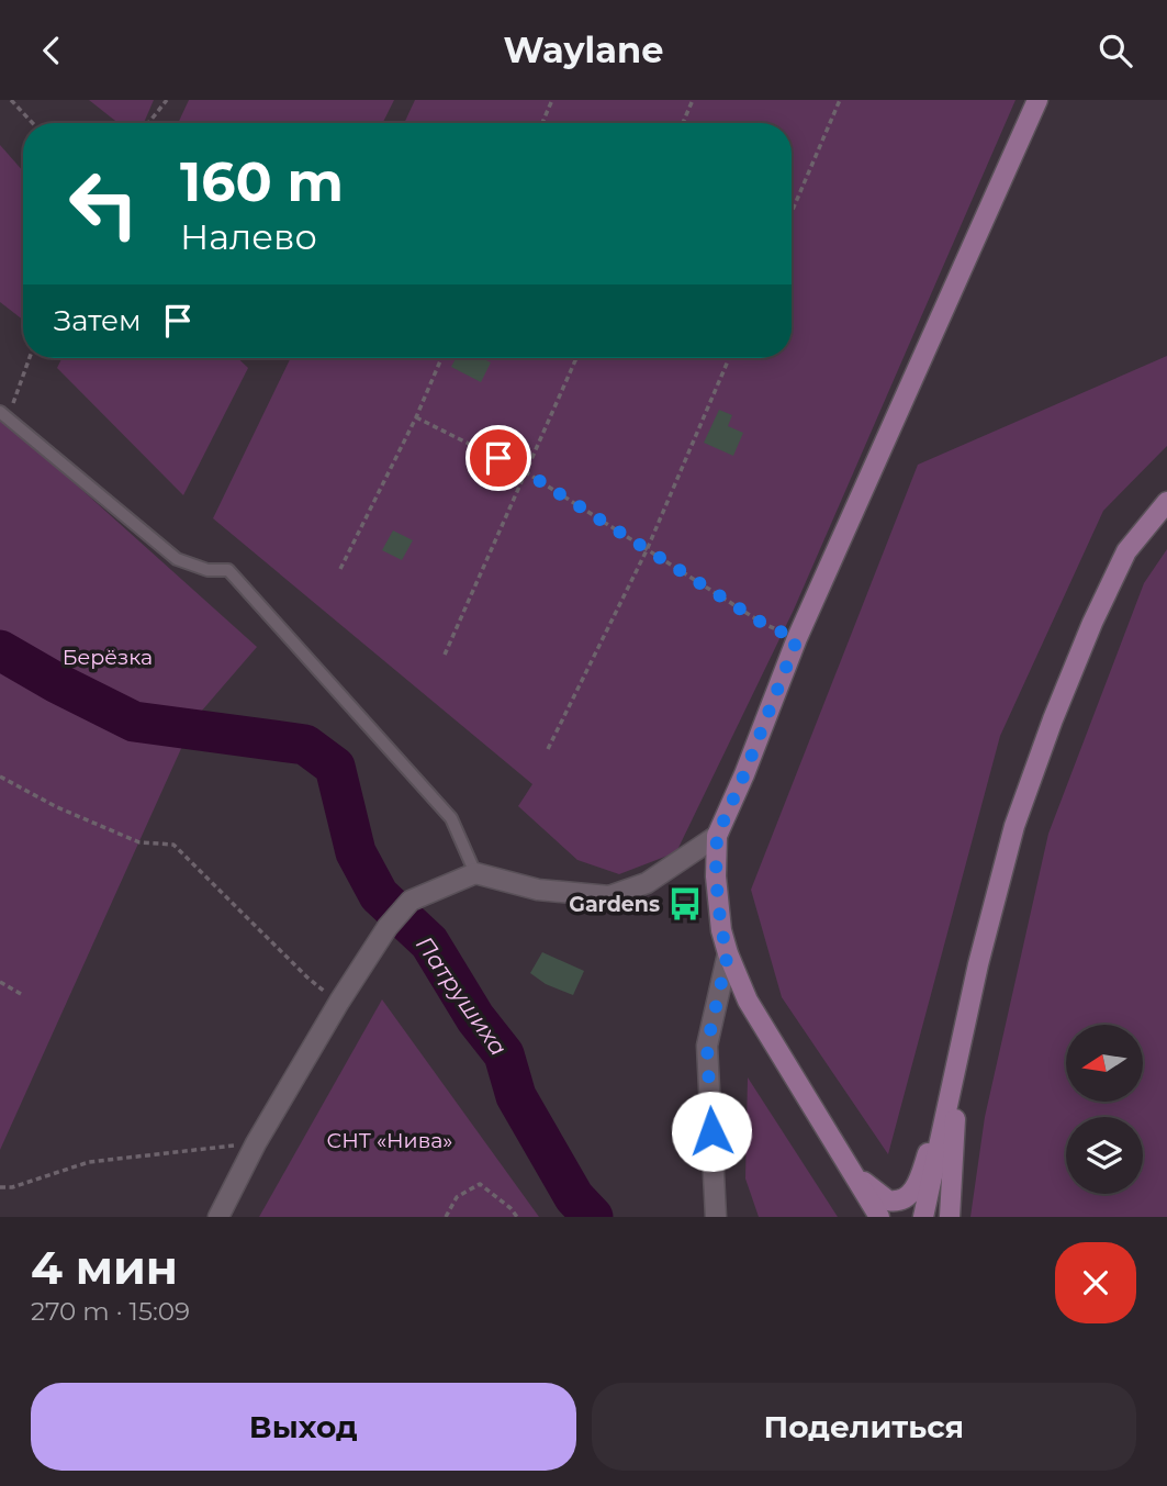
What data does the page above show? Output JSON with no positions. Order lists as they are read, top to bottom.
{
  "water": ["Патрушиха"],
  "parks": ["Берёзка", "СНТ «Нива»"],
  "places": {
    "bus stop": ["Gardens"]
  },
  "north": "left",
  "page": {
    "header": "Waylane",
    "turn": ["160 m", "Налево"],
    "then": "Затем",
    "heading": ["4 мин", "270 m · 15:09"],
    "buttons": ["Выход", "Поделиться"]
  }
}
